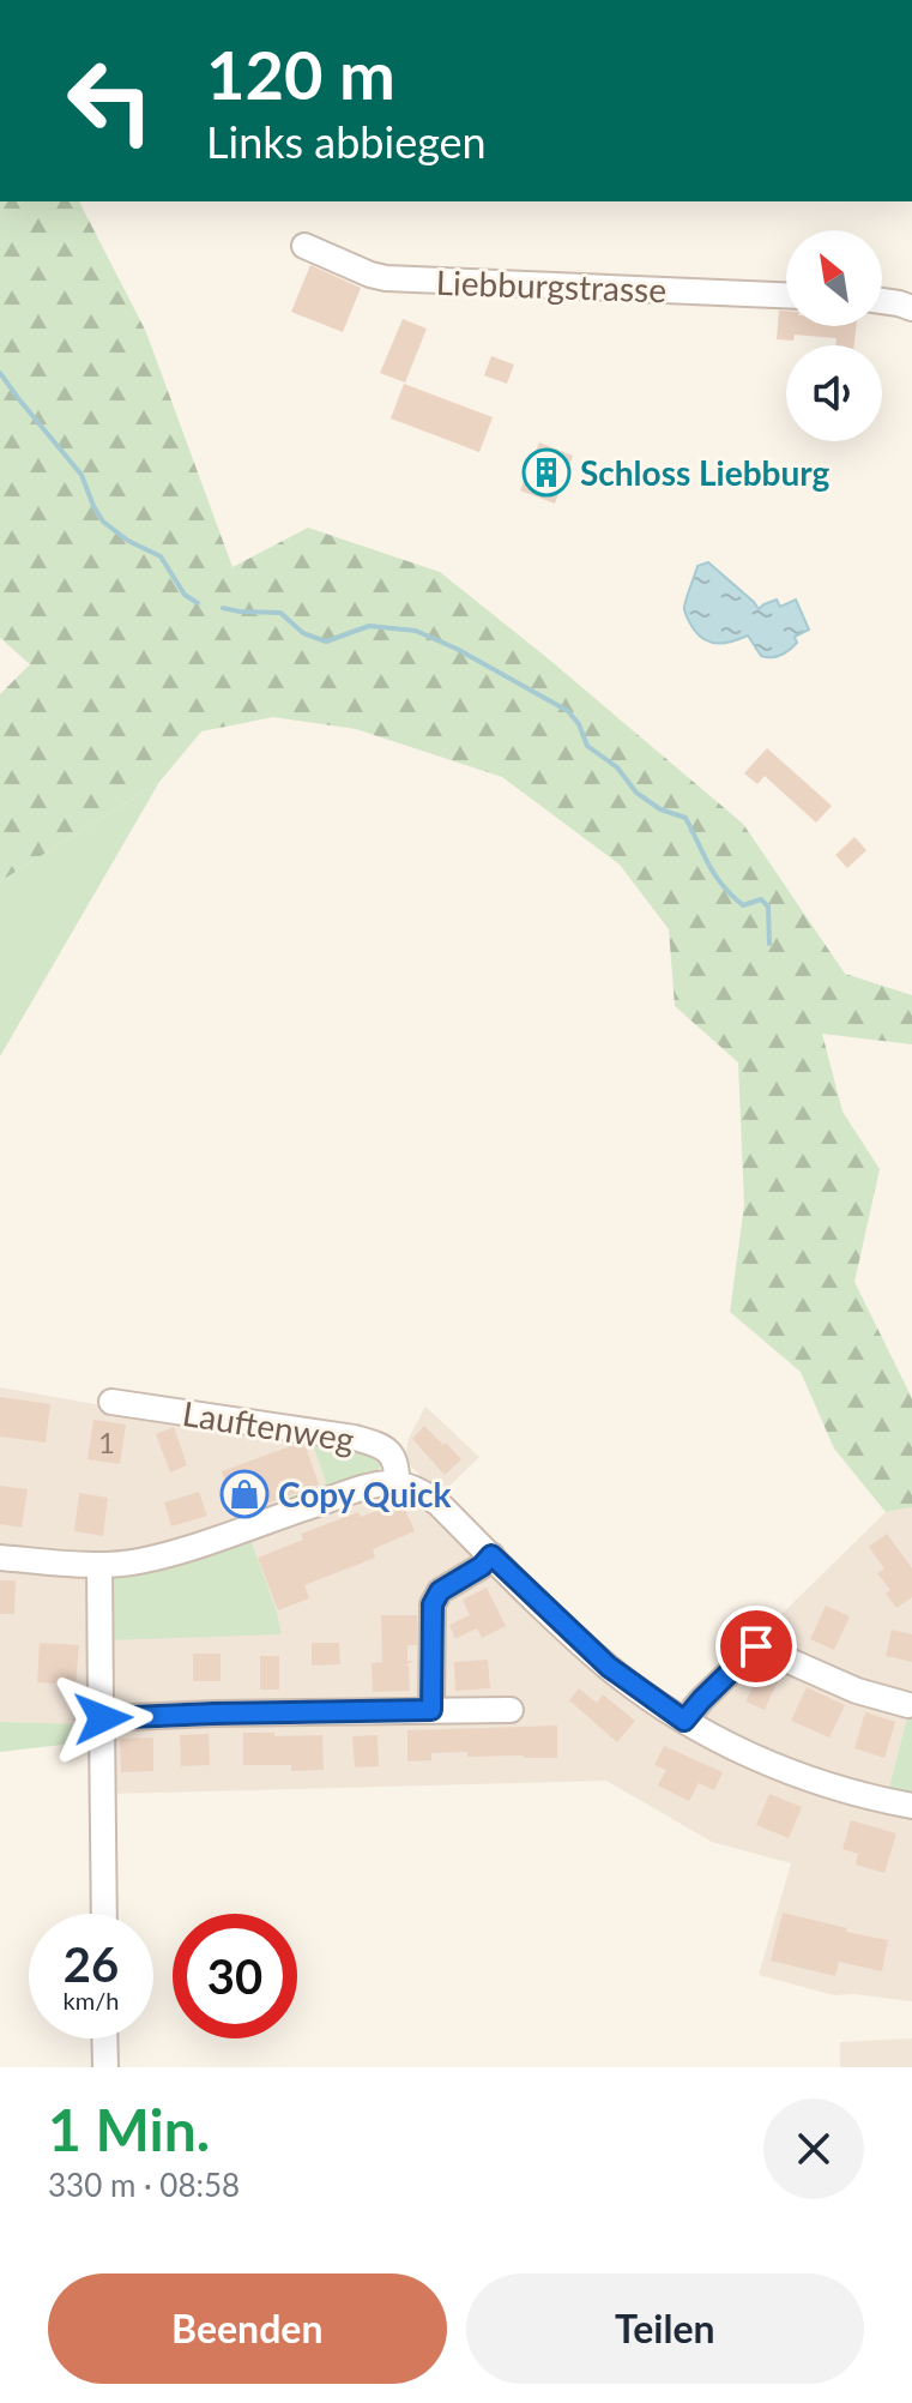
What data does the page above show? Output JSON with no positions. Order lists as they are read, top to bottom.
{
  "streets": {
    "street": ["Liebburgstrasse", "Lauftenweg"]
  },
  "places": {
    "building": ["Schloss Liebburg"],
    "shop": ["Copy Quick"]
  },
  "house_numbers": ["1"],
  "north": "top left",
  "page": {
    "turn": ["120 m", "Links abbiegen"],
    "speed": "26 km/h",
    "limit": "30",
    "heading": ["1 Min.", "330 m · 08:58"],
    "buttons": ["Beenden", "Teilen"]
  }
}
